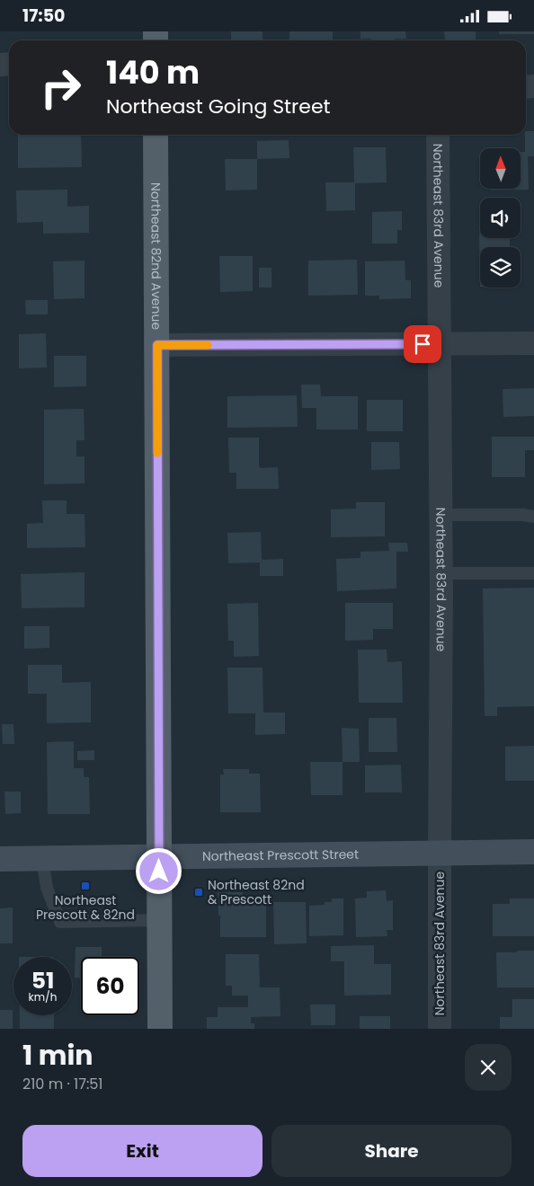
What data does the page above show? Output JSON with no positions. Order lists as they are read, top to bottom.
{
  "streets": {
    "main road": ["Northeast 82nd Avenue"],
    "street": ["Northeast 83rd Avenue", "Northeast Prescott Street"]
  },
  "crossings": [
    ["Northeast 83rd Avenue", "Northeast Prescott Street"],
    ["Northeast 82nd Avenue", "Northeast Prescott Street"]
  ],
  "places": {
    "transit": ["Northeast Prescott & 82nd", "Northeast 82nd & Prescott"]
  },
  "north": "top",
  "page": {
    "status": "17:50",
    "turn": ["140 m", "Northeast Going Street"],
    "speed": "51 km/h",
    "limit": "60",
    "heading": ["1 min", "210 m · 17:51"],
    "buttons": ["Exit", "Share"]
  }
}
